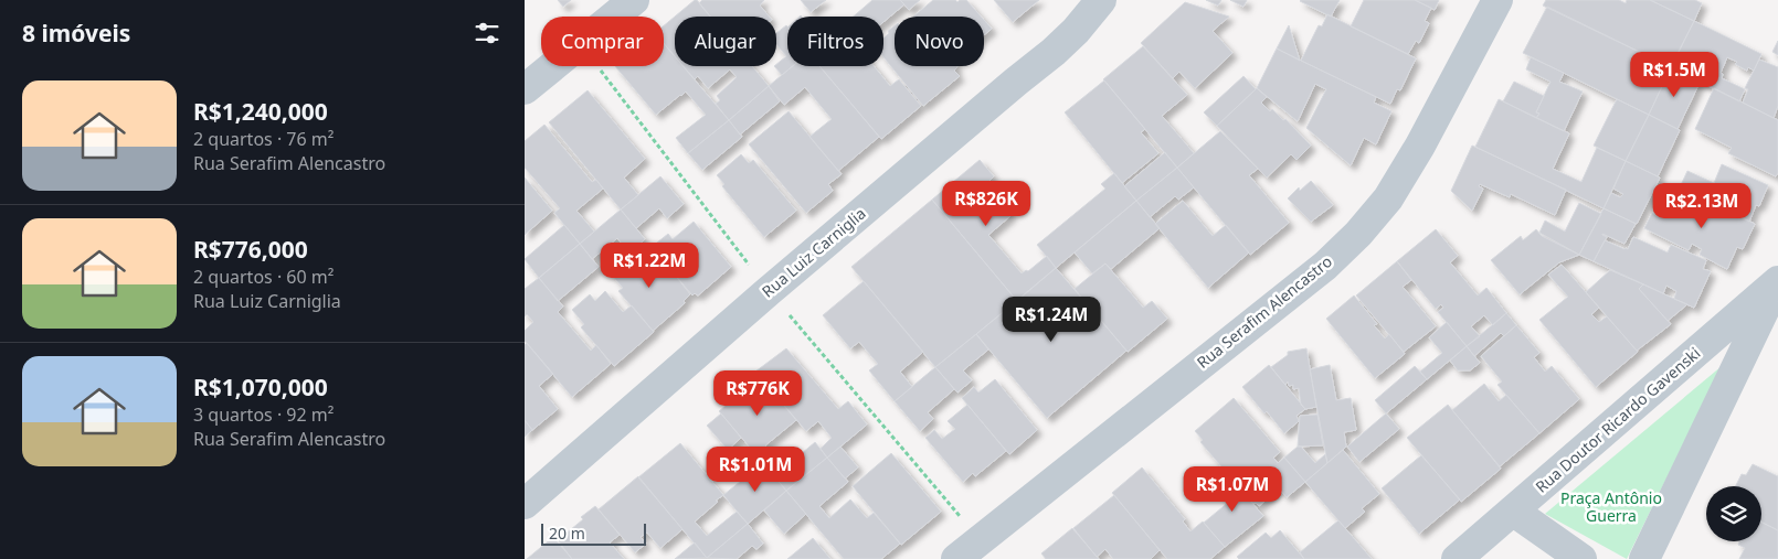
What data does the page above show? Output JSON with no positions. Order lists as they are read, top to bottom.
{
  "streets": {
    "street": ["Rua Luiz Carniglia", "Rua Serafim Alencastro", "Rua Doutor Ricardo Gavenski"]
  },
  "parks": ["Praça Antônio Guerra"],
  "scale_bar": "20 m",
  "page": {
    "heading": "8 imóveis",
    "chip": [
      "Comprar",
      "Alugar",
      "Filtros",
      "Novo"
    ],
    "price": [
      "R$1.5M",
      "R$826K",
      "R$2.13M",
      "R$1.22M",
      "R$1.24M",
      "R$776K",
      "R$1.01M",
      "R$1.07M"
    ],
    "list": [
      {
        "name": "R$1,240,000",
        "note": "2 quartos · 76 m² · Rua Serafim Alencastro"
      },
      {
        "name": "R$776,000",
        "note": "2 quartos · 60 m² · Rua Luiz Carniglia"
      },
      {
        "name": "R$1,070,000",
        "note": "3 quartos · 92 m² · Rua Serafim Alencastro"
      }
    ],
    "scale": "20 m"
  }
}
